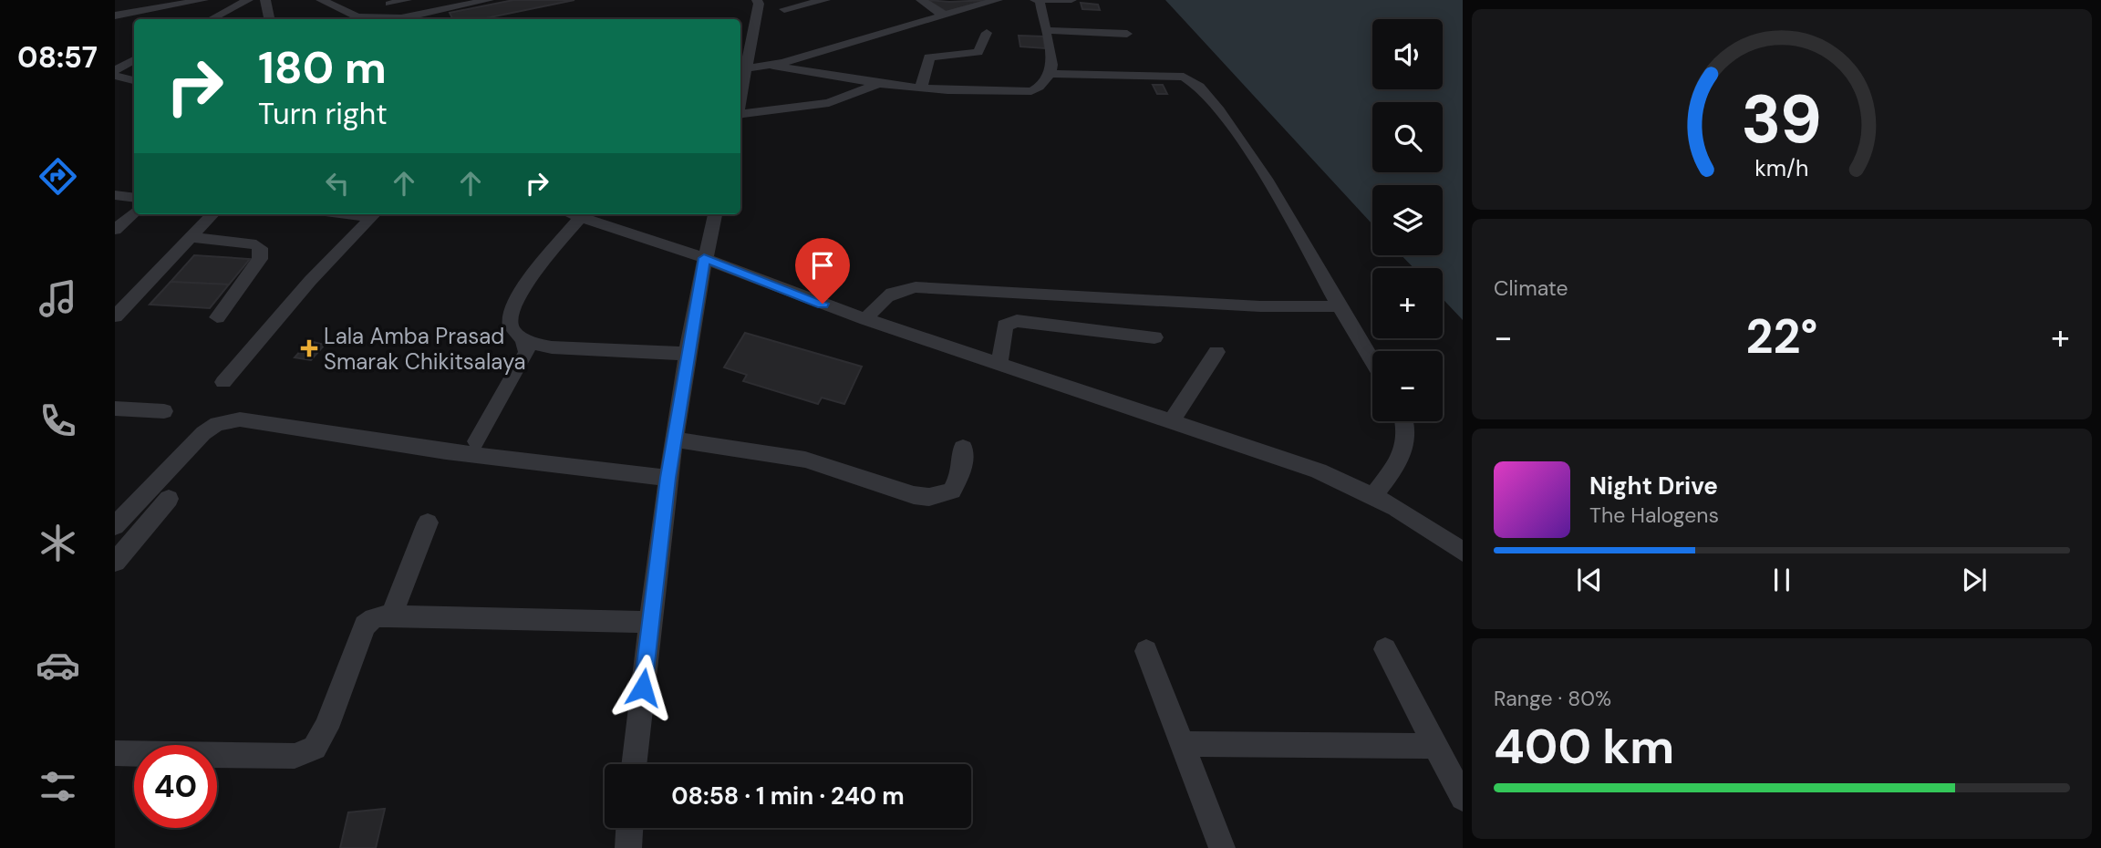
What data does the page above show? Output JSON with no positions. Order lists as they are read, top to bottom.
{
  "places": {
    "health": ["Lala Amba Prasad Smarak Chikitsalaya"]
  },
  "page": {
    "tabs": "08:57",
    "map_buttons": ["+", "−"],
    "turn": ["180 m", "Turn right"],
    "tile": [
      "Climate",
      ["Range · 80%", "400 km"]
    ],
    "heat": ["−", "22°", "+"],
    "song": ["Night Drive", "The Halogens"],
    "limit": "40",
    "trip": "08:58 · 1 min · 240 m",
    "gauge": ["39", "km/h"]
  }
}
